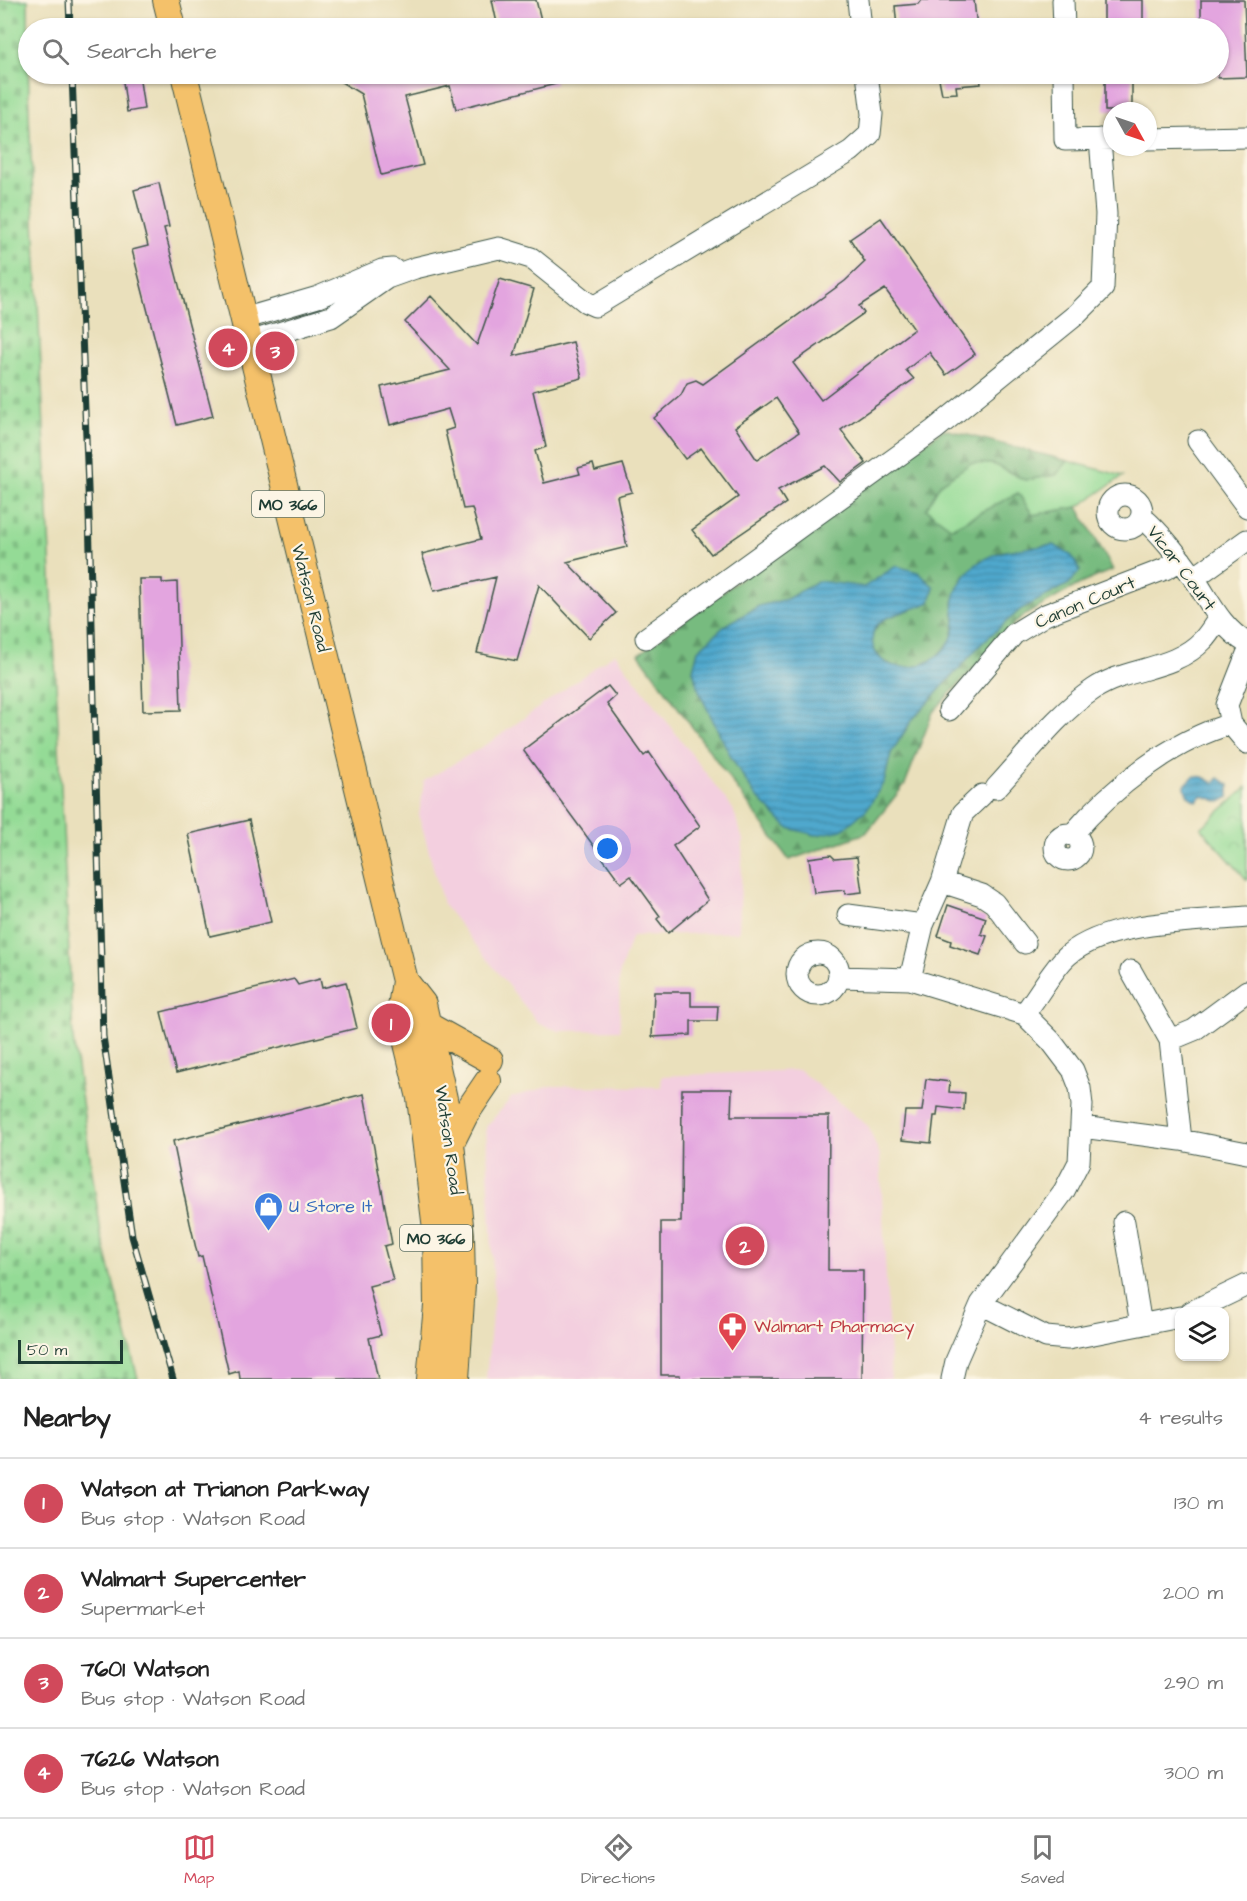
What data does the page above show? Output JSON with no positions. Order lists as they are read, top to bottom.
{
  "streets": {
    "main road": ["MO 366", "Watson Road"],
    "street": ["Vicar Court", "Canon Court"]
  },
  "crossings": [
    ["Vicar Court", "Canon Court"]
  ],
  "places": {
    "shop": ["U Store It"],
    "pharmacy": ["Walmart Pharmacy"]
  },
  "scale_bar": "50 m",
  "north": "bottom right",
  "page": {
    "search": "Search here",
    "pins": [
      "4",
      "3",
      "1",
      "2"
    ],
    "scale": "50 m",
    "heading": ["Nearby", "4 results"],
    "list": [
      {
        "mark": "1",
        "name": "Watson at Trianon Parkway",
        "note": "Bus stop · Watson Road",
        "value": "130 m"
      },
      {
        "mark": "2",
        "name": "Walmart Supercenter",
        "note": "Supermarket",
        "value": "200 m"
      },
      {
        "mark": "3",
        "name": "7601 Watson",
        "note": "Bus stop · Watson Road",
        "value": "290 m"
      },
      {
        "mark": "4",
        "name": "7626 Watson",
        "note": "Bus stop · Watson Road",
        "value": "300 m"
      }
    ],
    "nav": ["Map", "Directions", "Saved"]
  }
}
